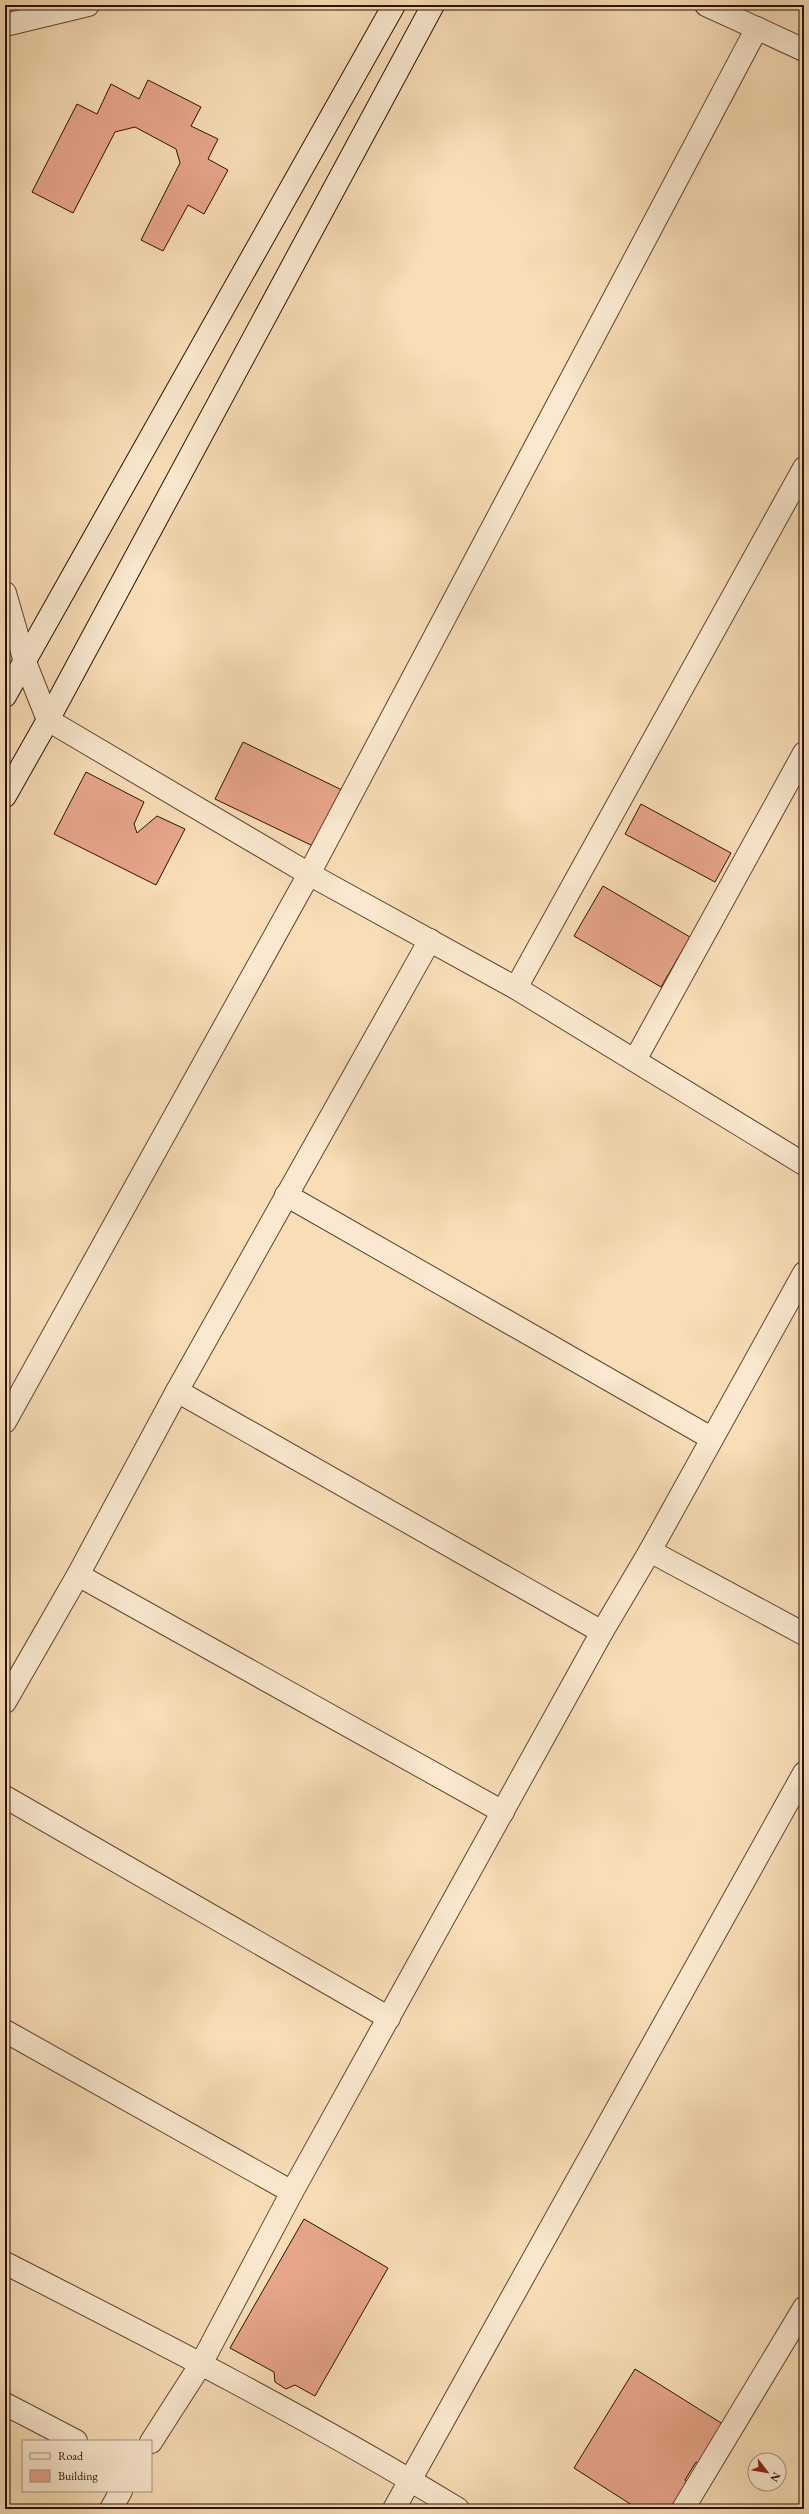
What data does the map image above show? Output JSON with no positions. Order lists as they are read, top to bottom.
{
  "legend": ["Road", "Building"],
  "north": "bottom right"
}
